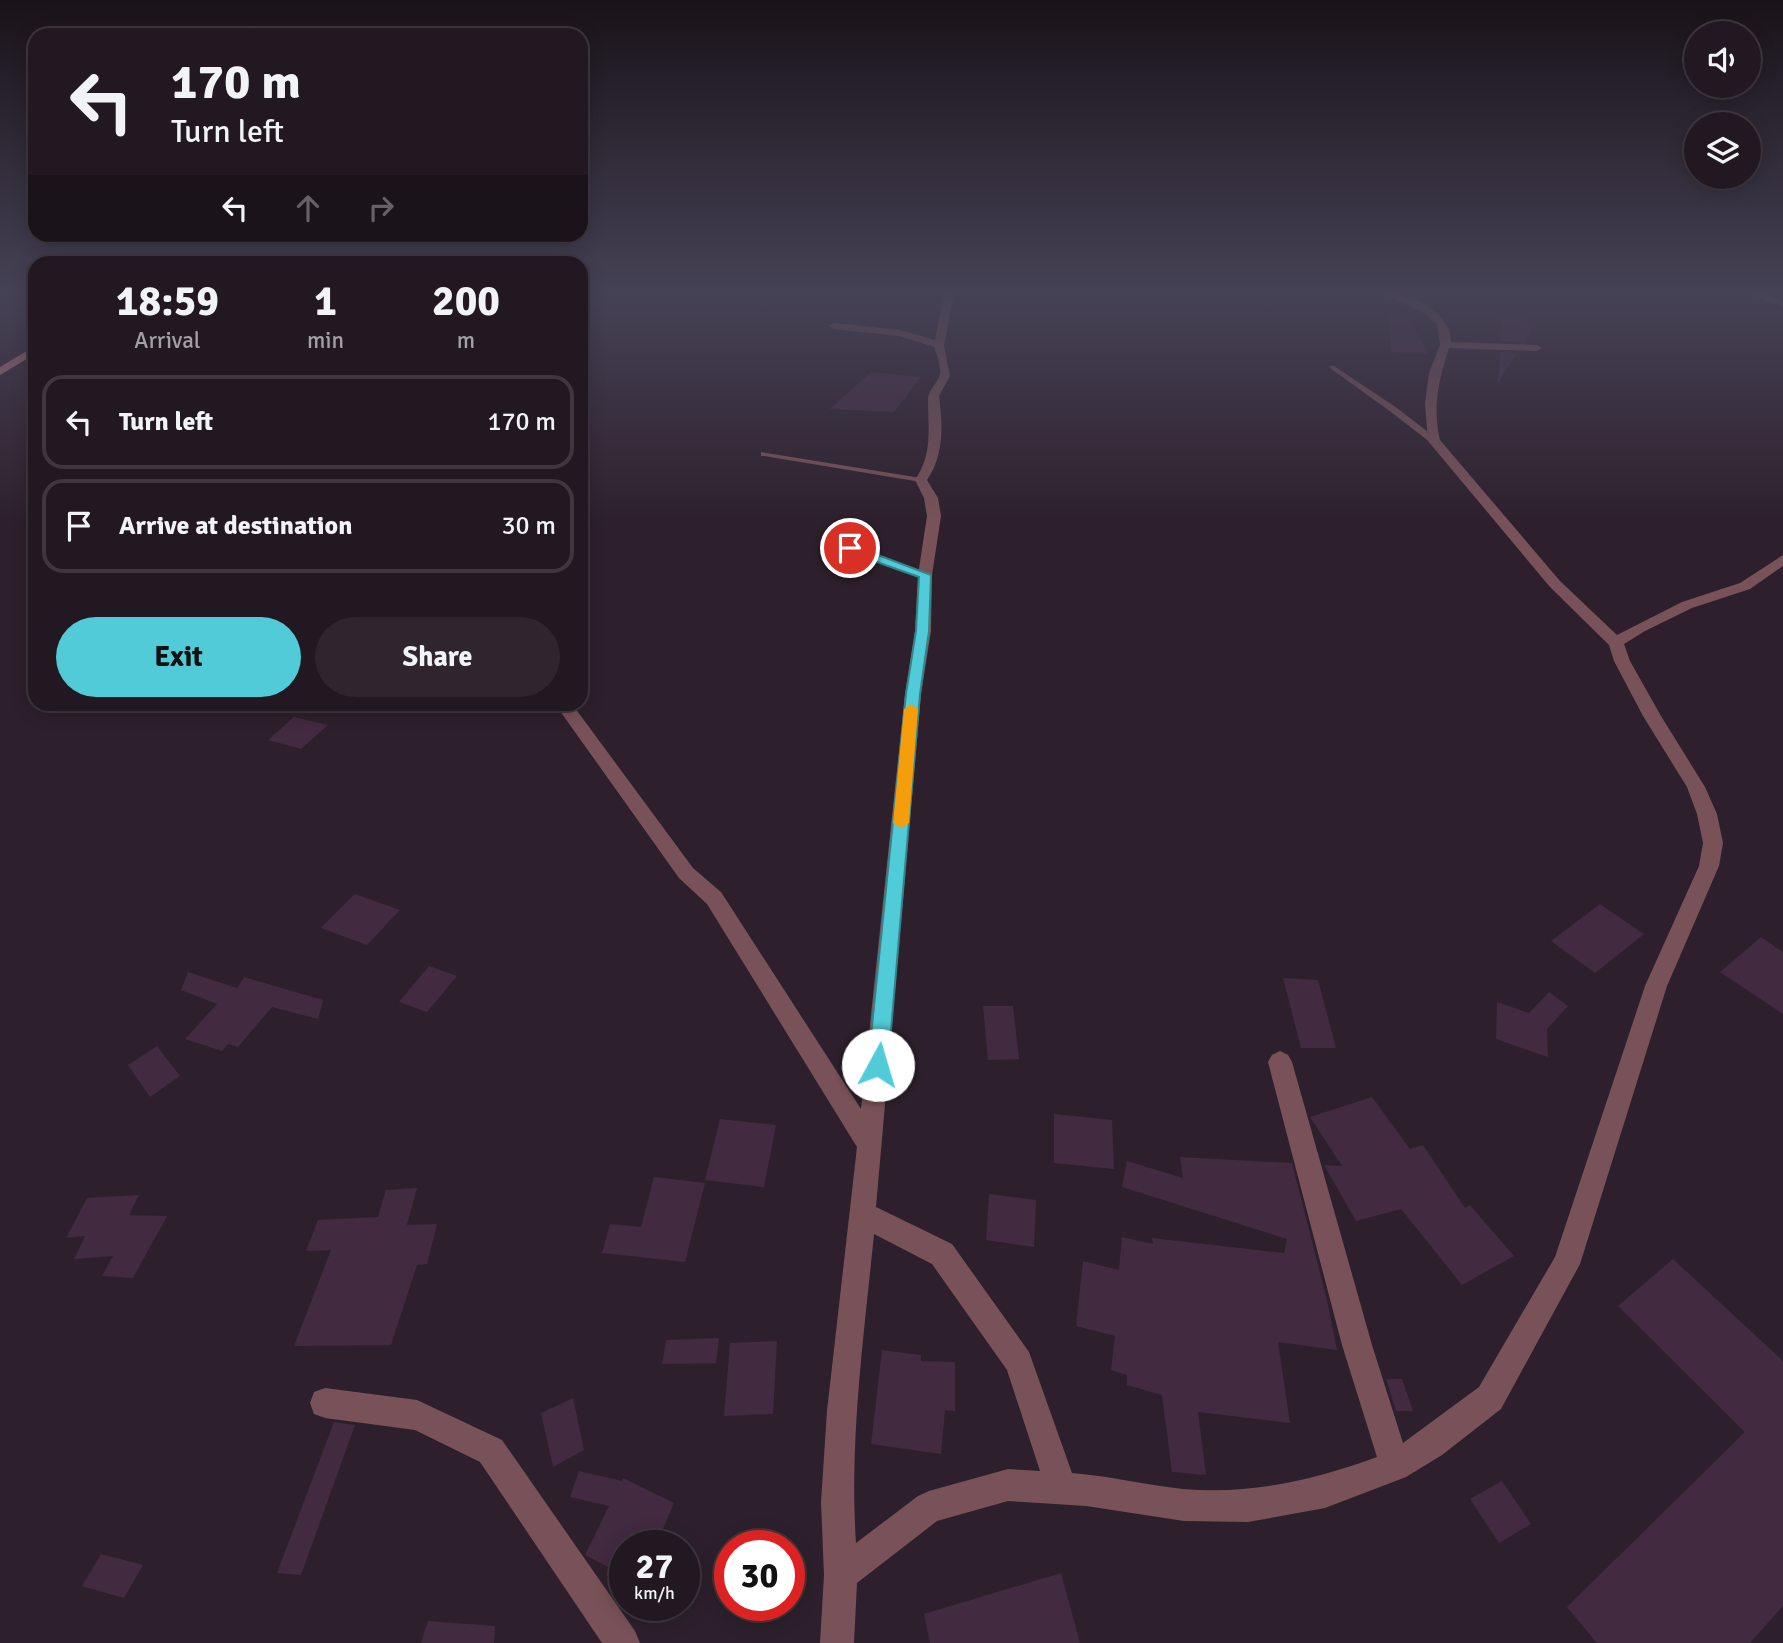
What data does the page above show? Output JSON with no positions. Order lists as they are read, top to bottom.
{
  "page": {
    "turn": ["170 m", "Turn left"],
    "eta": [
      "18:59",
      "Arrival",
      "1",
      "min",
      "200",
      "m"
    ],
    "list": [
      {
        "name": "Turn left",
        "value": "170 m"
      },
      {
        "name": "Arrive at destination",
        "value": "30 m"
      }
    ],
    "buttons": ["Exit", "Share"],
    "speed": "27 km/h",
    "limit": "30"
  }
}
